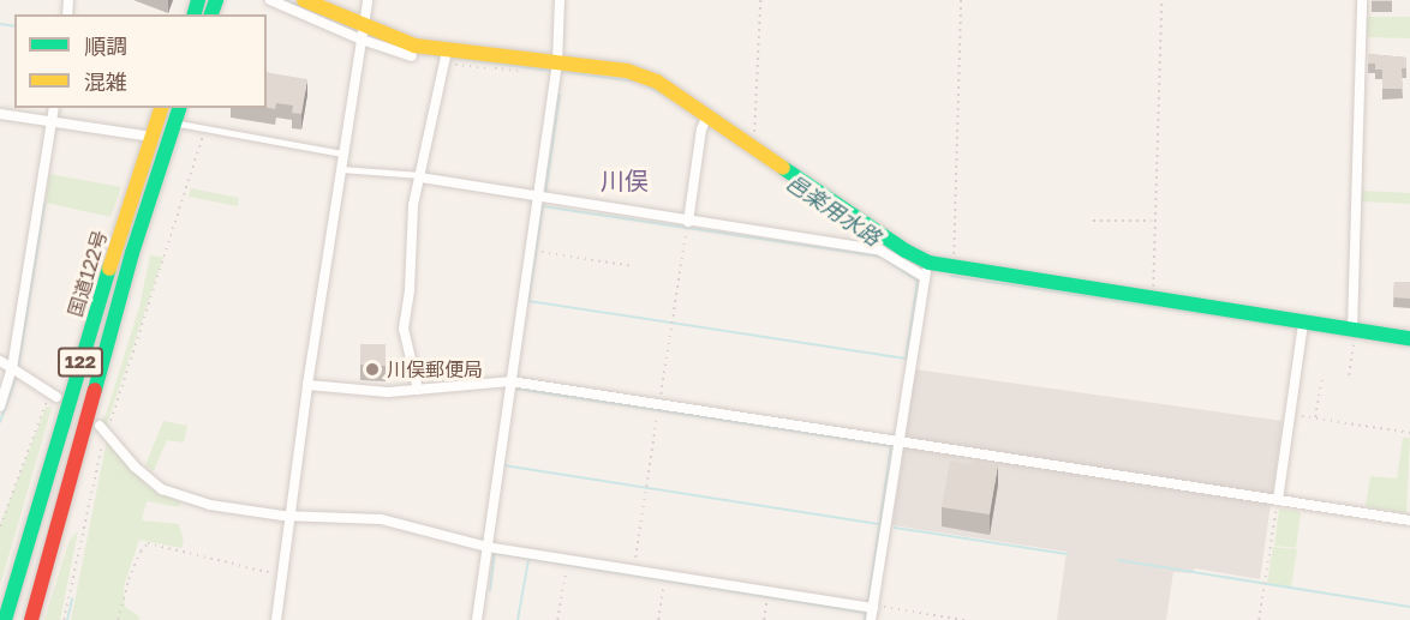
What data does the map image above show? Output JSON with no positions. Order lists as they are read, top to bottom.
{
  "streets": {
    "main road": ["国道122号", "122"]
  },
  "districts": ["川俣"],
  "water": ["邑楽用水路"],
  "places": ["川俣郵便局"],
  "legend": ["順調", "混雑"]
}
